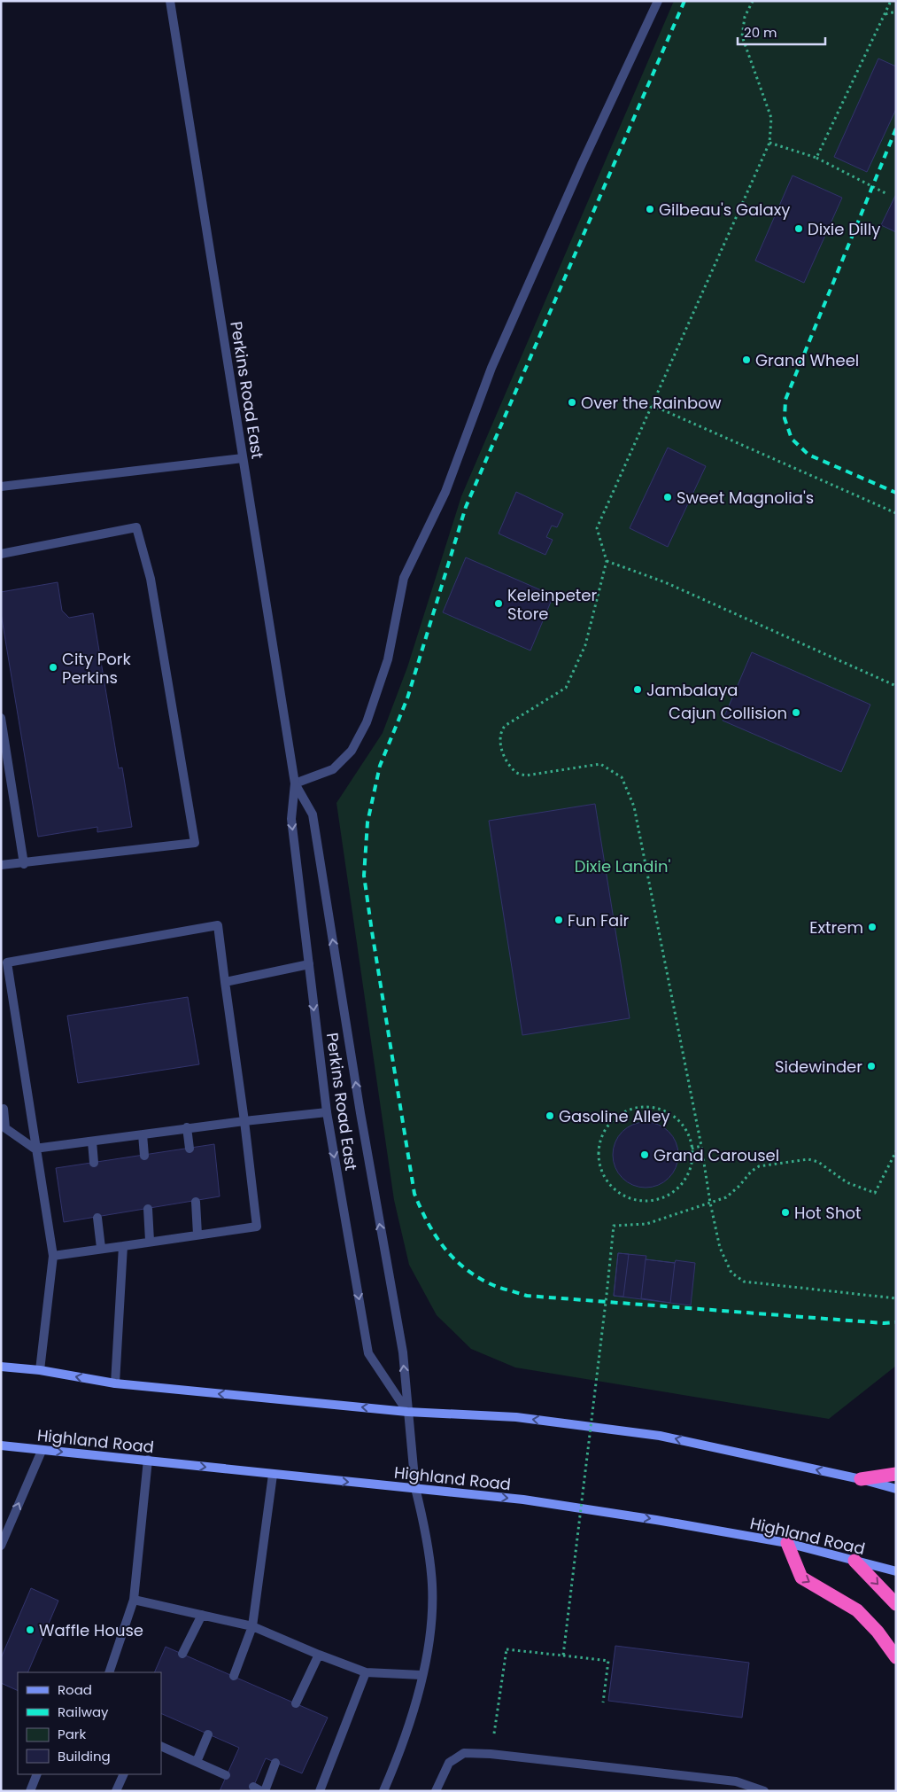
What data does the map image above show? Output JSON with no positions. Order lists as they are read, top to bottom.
{
  "streets": {
    "main road": ["Highland Road"],
    "street": ["Perkins Road East"]
  },
  "crossings": [
    ["Perkins Road East", "Highland Road"]
  ],
  "parks": ["Dixie Landin'"],
  "places": [
    "Gilbeau's Galaxy",
    "Dixie Dilly",
    "Grand Wheel",
    "Over the Rainbow",
    "Sweet Magnolia's",
    "Keleinpeter Store",
    "City Pork Perkins",
    "Jambalaya",
    "Cajun Collision",
    "Fun Fair",
    "Extrem",
    "Sidewinder",
    "Gasoline Alley",
    "Grand Carousel",
    "Hot Shot",
    "Waffle House"
  ],
  "legend": [
    "Road",
    "Railway",
    "Park",
    "Building"
  ],
  "scale_bar": "20 m"
}
